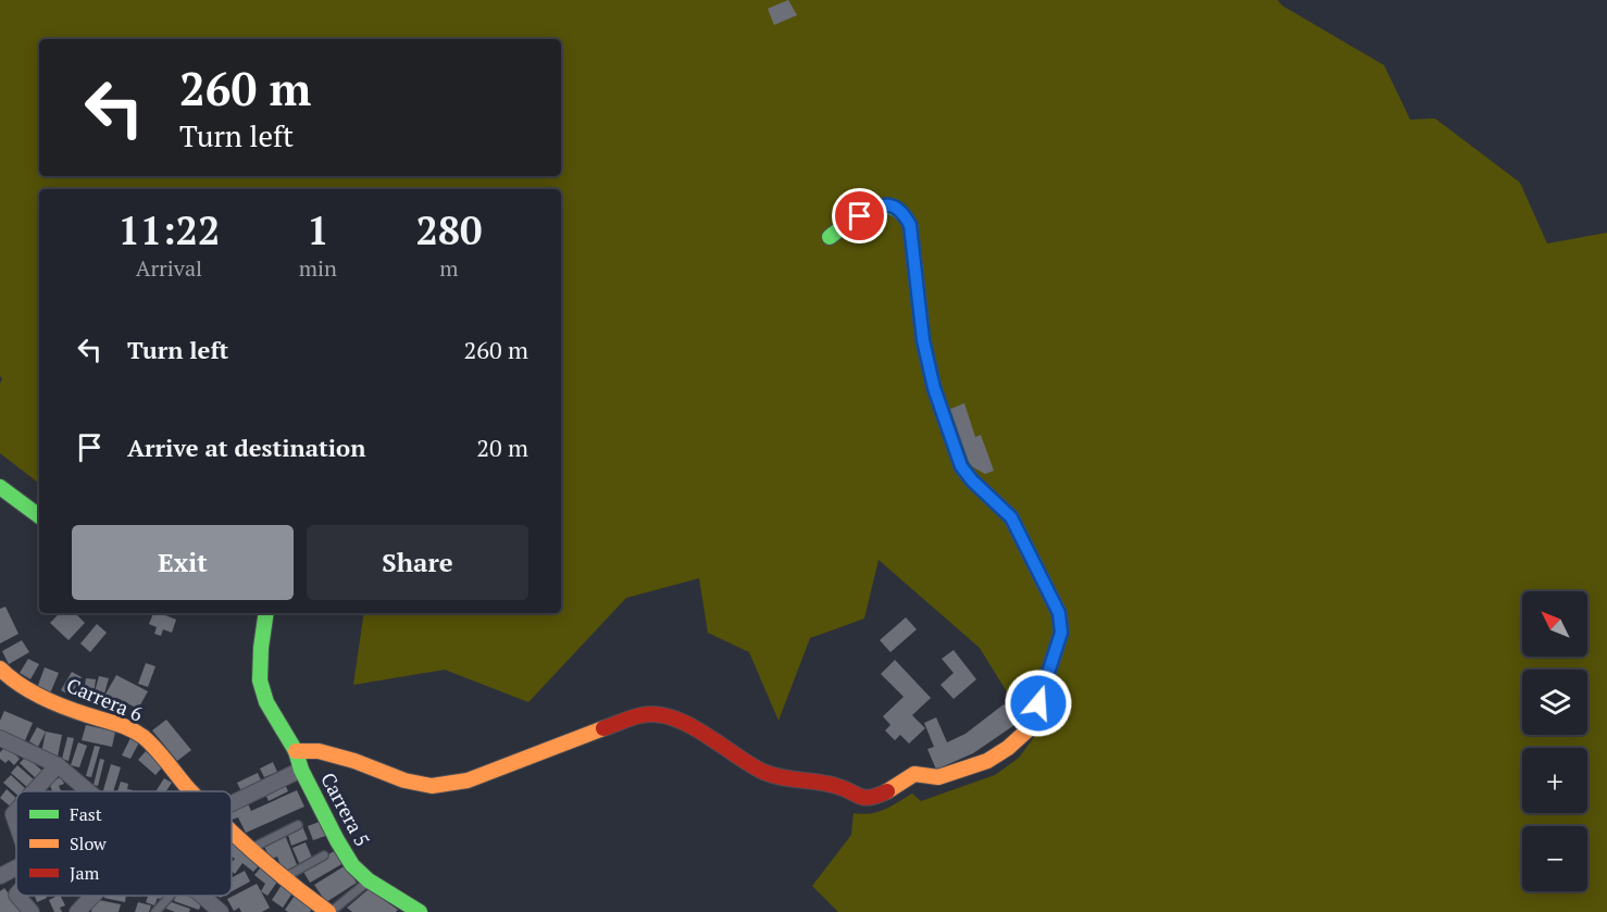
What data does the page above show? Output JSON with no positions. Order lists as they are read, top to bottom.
{
  "streets": {
    "street": ["Carrera 6", "Carrera 5"]
  },
  "legend": ["Fast", "Slow", "Jam"],
  "north": "top left",
  "page": {
    "turn": ["260 m", "Turn left"],
    "eta": [
      "11:22",
      "Arrival",
      "1",
      "min",
      "280",
      "m"
    ],
    "list": [
      {
        "name": "Turn left",
        "value": "260 m"
      },
      {
        "name": "Arrive at destination",
        "value": "20 m"
      }
    ],
    "buttons": ["Exit", "Share"],
    "map_buttons": ["+", "−"]
  }
}
